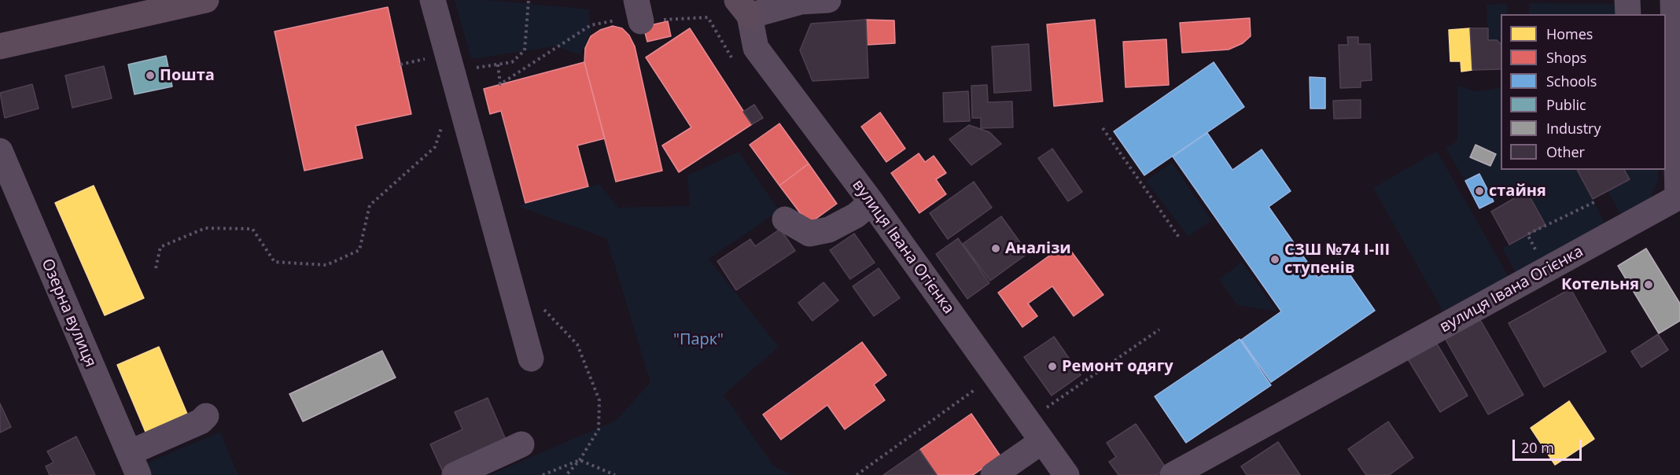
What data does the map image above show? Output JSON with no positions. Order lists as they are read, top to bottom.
{
  "streets": {
    "street": ["вулиця Івана Огієнка", "Озерна вулиця"]
  },
  "parks": ["\"Парк\""],
  "places": [
    "Пошта",
    "стайня",
    "Аналізи",
    "СЗШ №74 І-ІІІ ступенів",
    "Котельня",
    "Ремонт одягу"
  ],
  "legend": [
    "Homes",
    "Shops",
    "Schools",
    "Public",
    "Industry",
    "Other"
  ],
  "scale_bar": "20 m"
}
